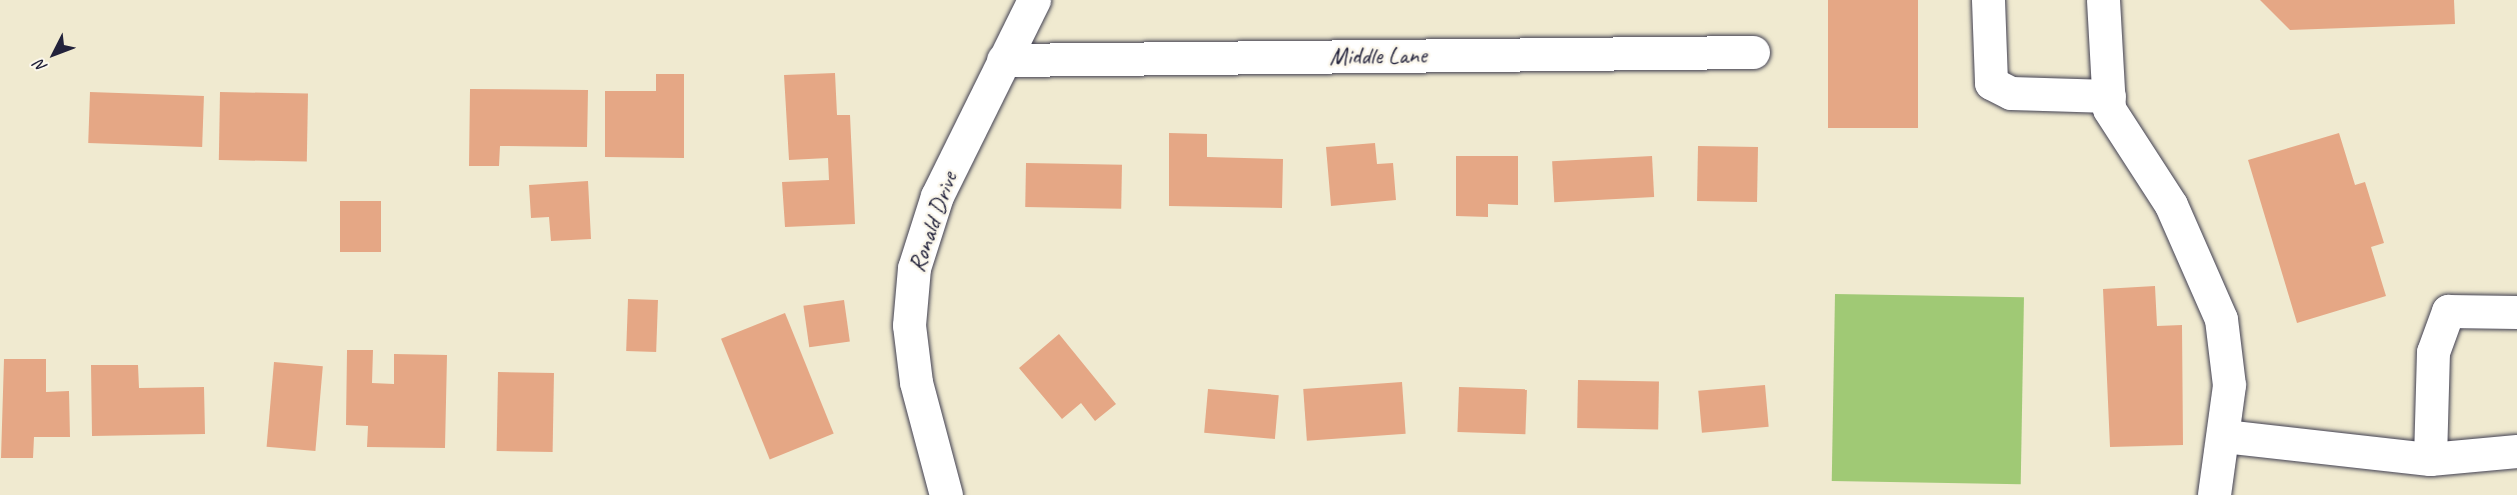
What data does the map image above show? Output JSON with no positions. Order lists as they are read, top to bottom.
{
  "streets": {
    "street": ["Middle Lane", "Ronald Drive"]
  },
  "crossings": [
    ["Middle Lane", "Ronald Drive"]
  ],
  "north": "bottom left"
}
